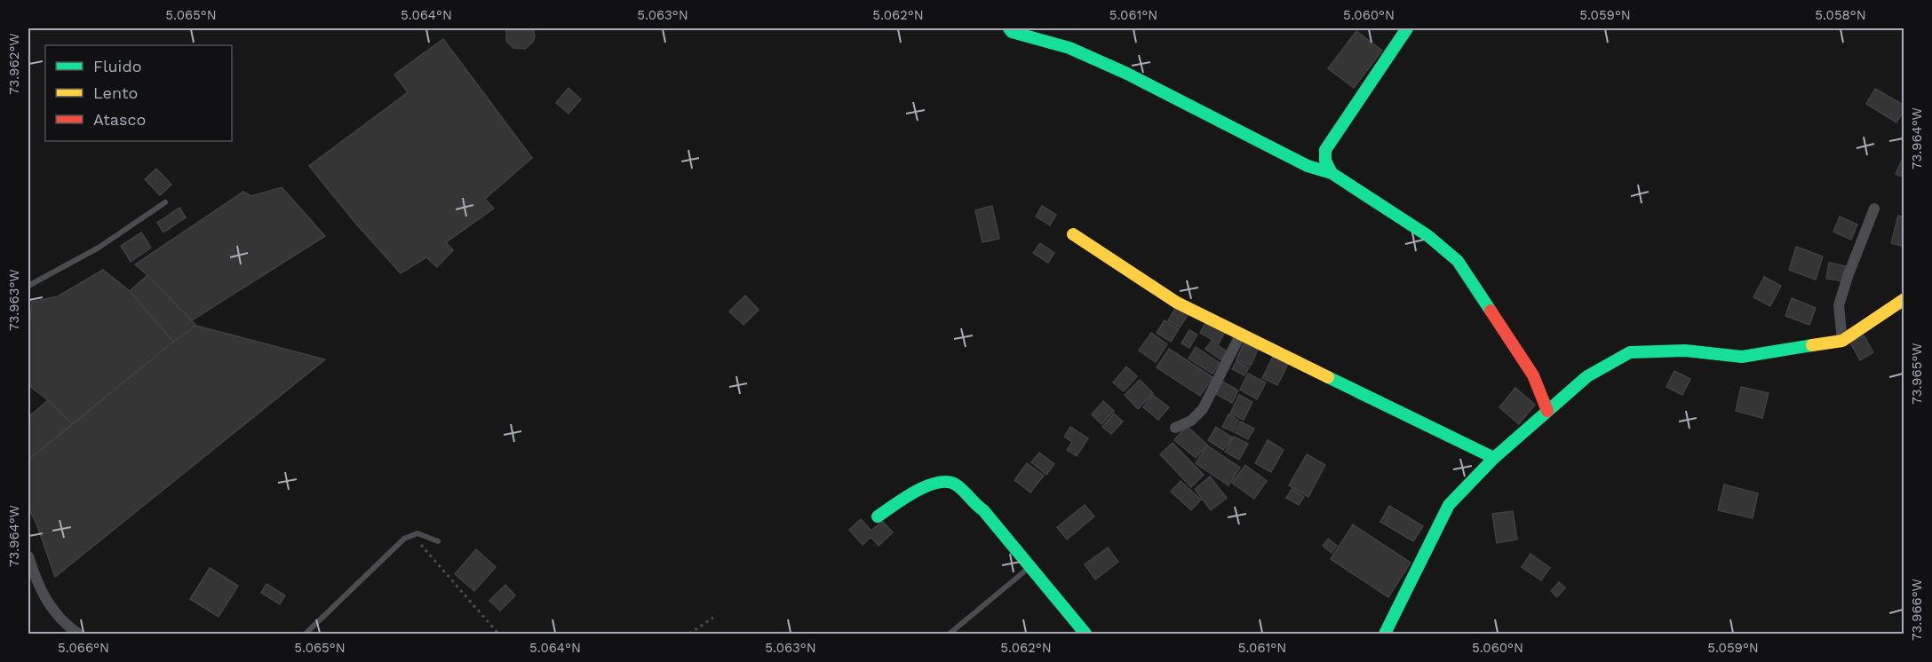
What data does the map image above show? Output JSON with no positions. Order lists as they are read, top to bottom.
{
  "legend": ["Fluido", "Lento", "Atasco"],
  "coordinates": [
    "5.065°N",
    "5.064°N",
    "5.063°N",
    "5.062°N",
    "5.061°N",
    "5.060°N",
    "5.059°N",
    "5.058°N",
    "73.962°W",
    "73.964°W",
    "73.963°W",
    "73.965°W",
    "73.966°W",
    "5.066°N"
  ]
}
